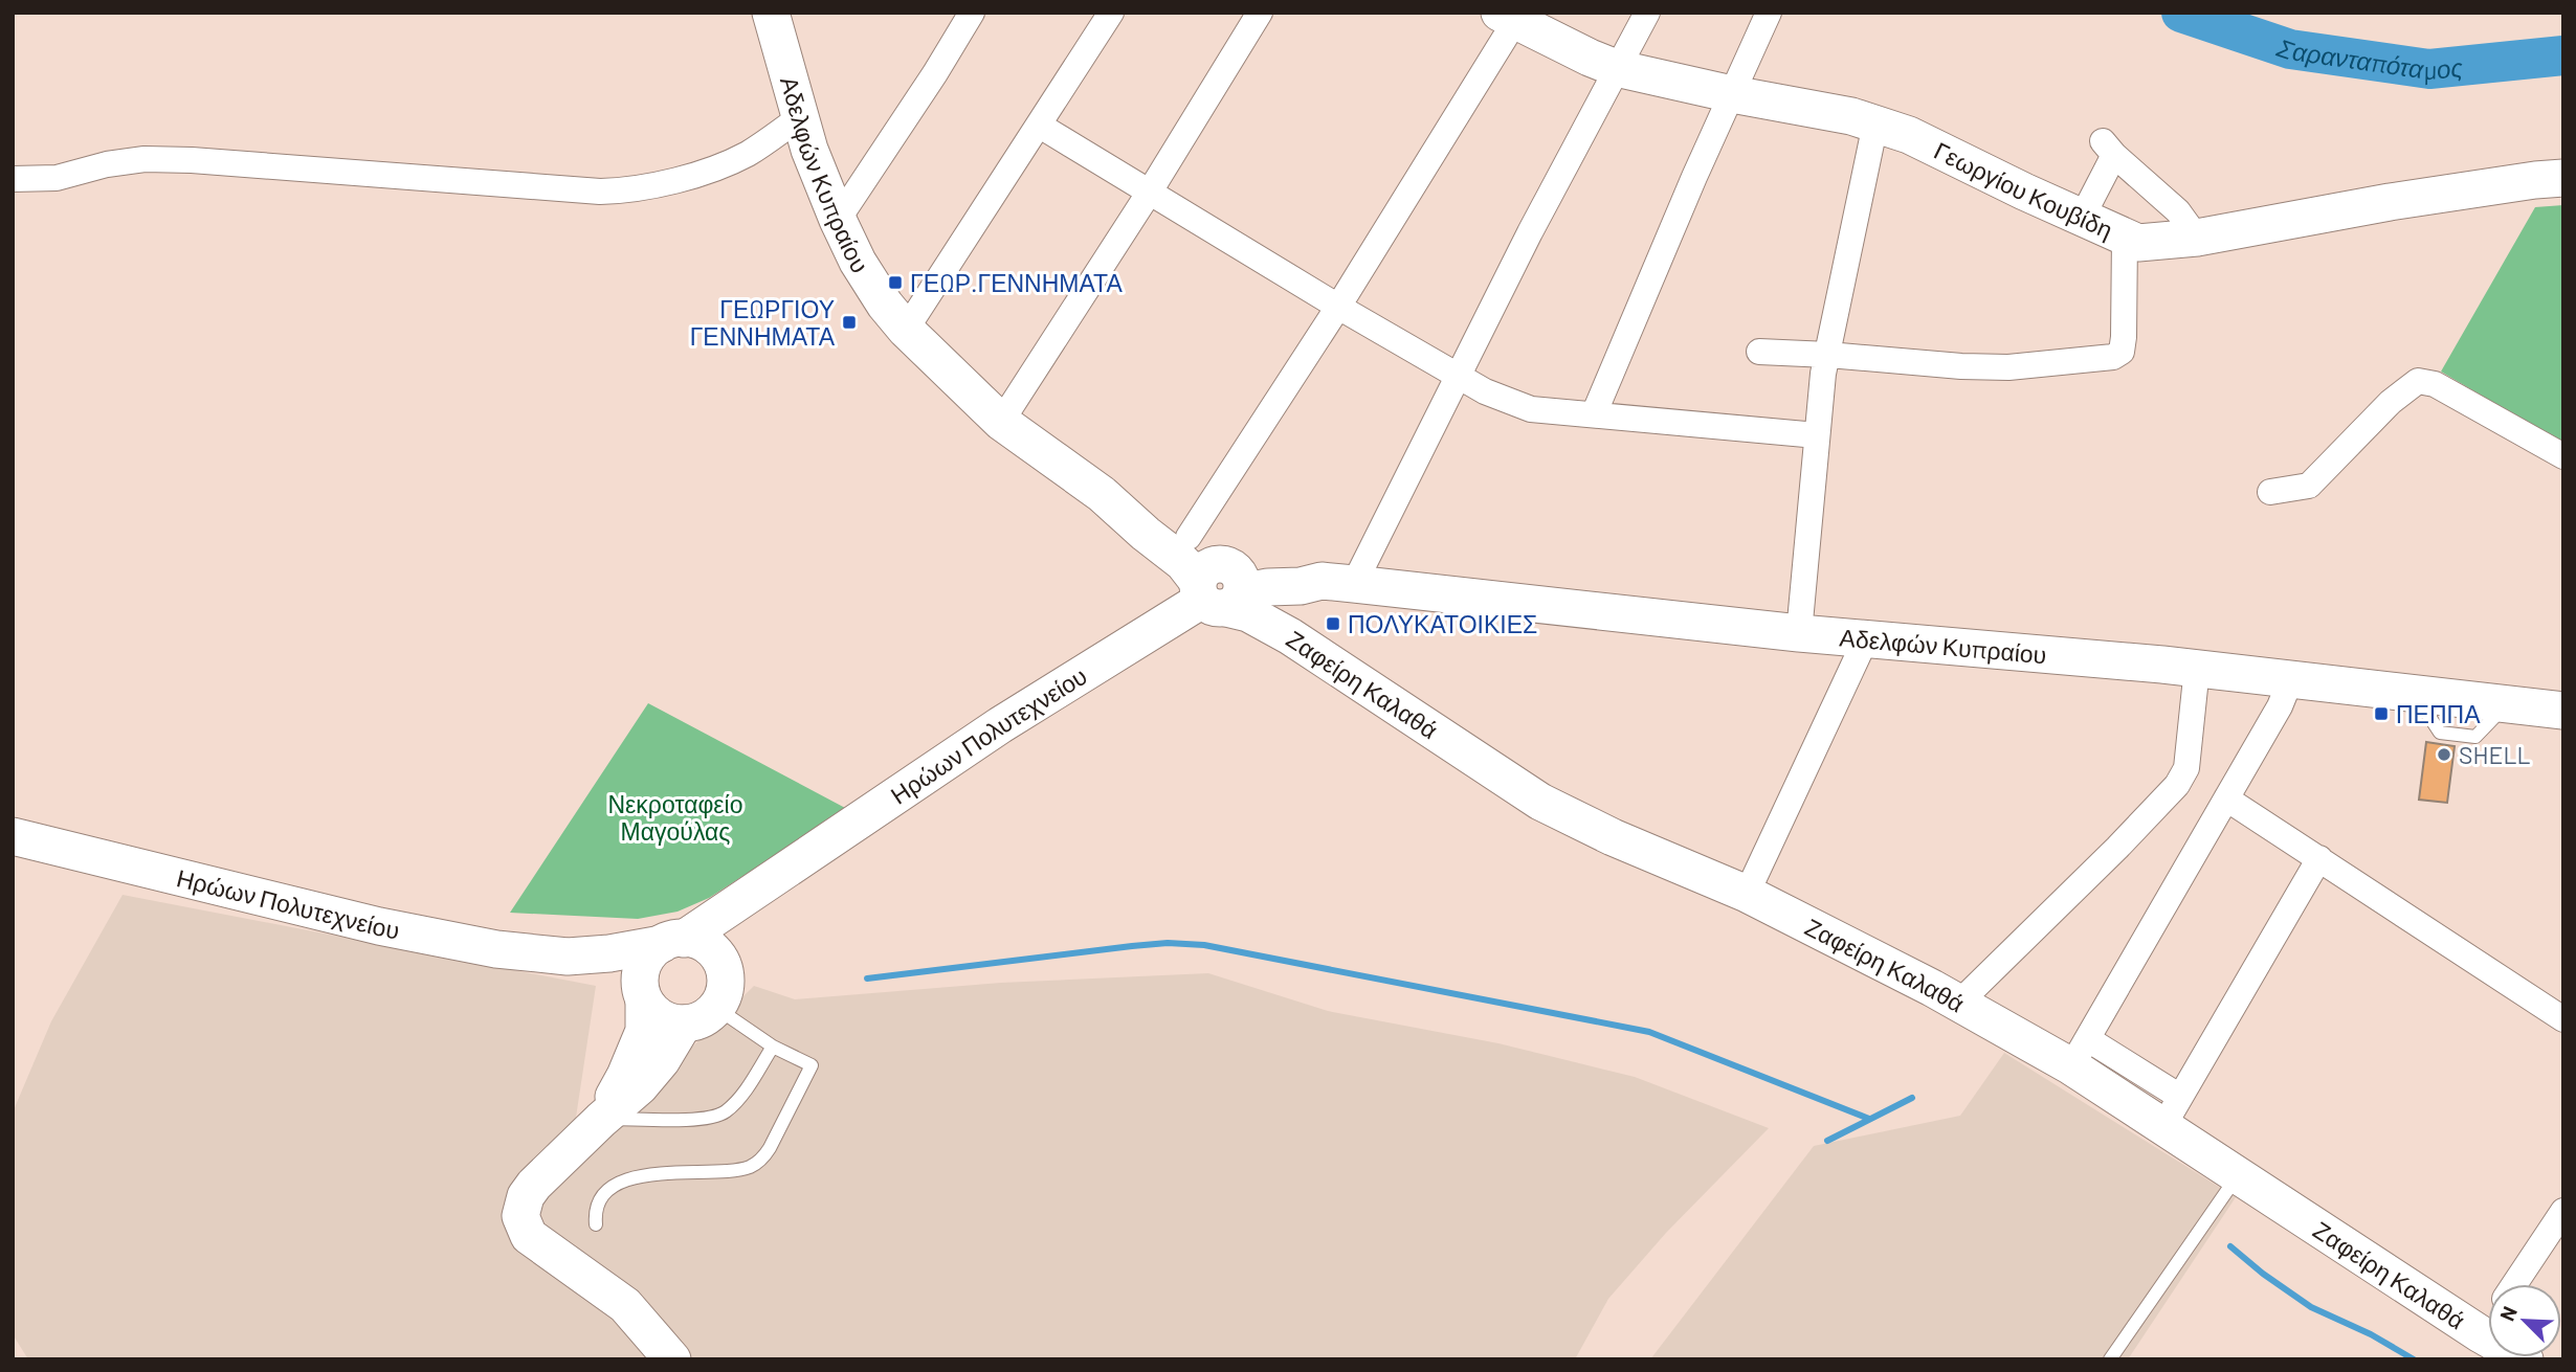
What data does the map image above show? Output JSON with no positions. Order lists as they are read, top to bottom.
{
  "streets": {
    "main road": [
      "Αδελφών Κυπραίου",
      "Γεωργίου Κουβίδη",
      "Ζαφείρη Καλαθά",
      "Ηρώων Πολυτεχνείου"
    ]
  },
  "crossings": [
    ["Αδελφών Κυπραίου", "Ζαφείρη Καλαθά"],
    ["Αδελφών Κυπραίου", "Ηρώων Πολυτεχνείου"],
    ["Ζαφείρη Καλαθά", "Ηρώων Πολυτεχνείου"]
  ],
  "water": ["Σαρανταπόταμος"],
  "parks": ["Νεκροταφείο Μαγούλας"],
  "places": {
    "transit": [
      "ΓΕΩΡ.ΓΕΝΝΗΜΑΤΑ",
      "ΓΕΩΡΓΙΟΥ ΓΕΝΝΗΜΑΤΑ",
      "ΠΟΛΥΚΑΤΟΙΚΙΕΣ",
      "ΠΕΠΠΑ"
    ],
    "other": ["SHELL"]
  },
  "north": "top left"
}
